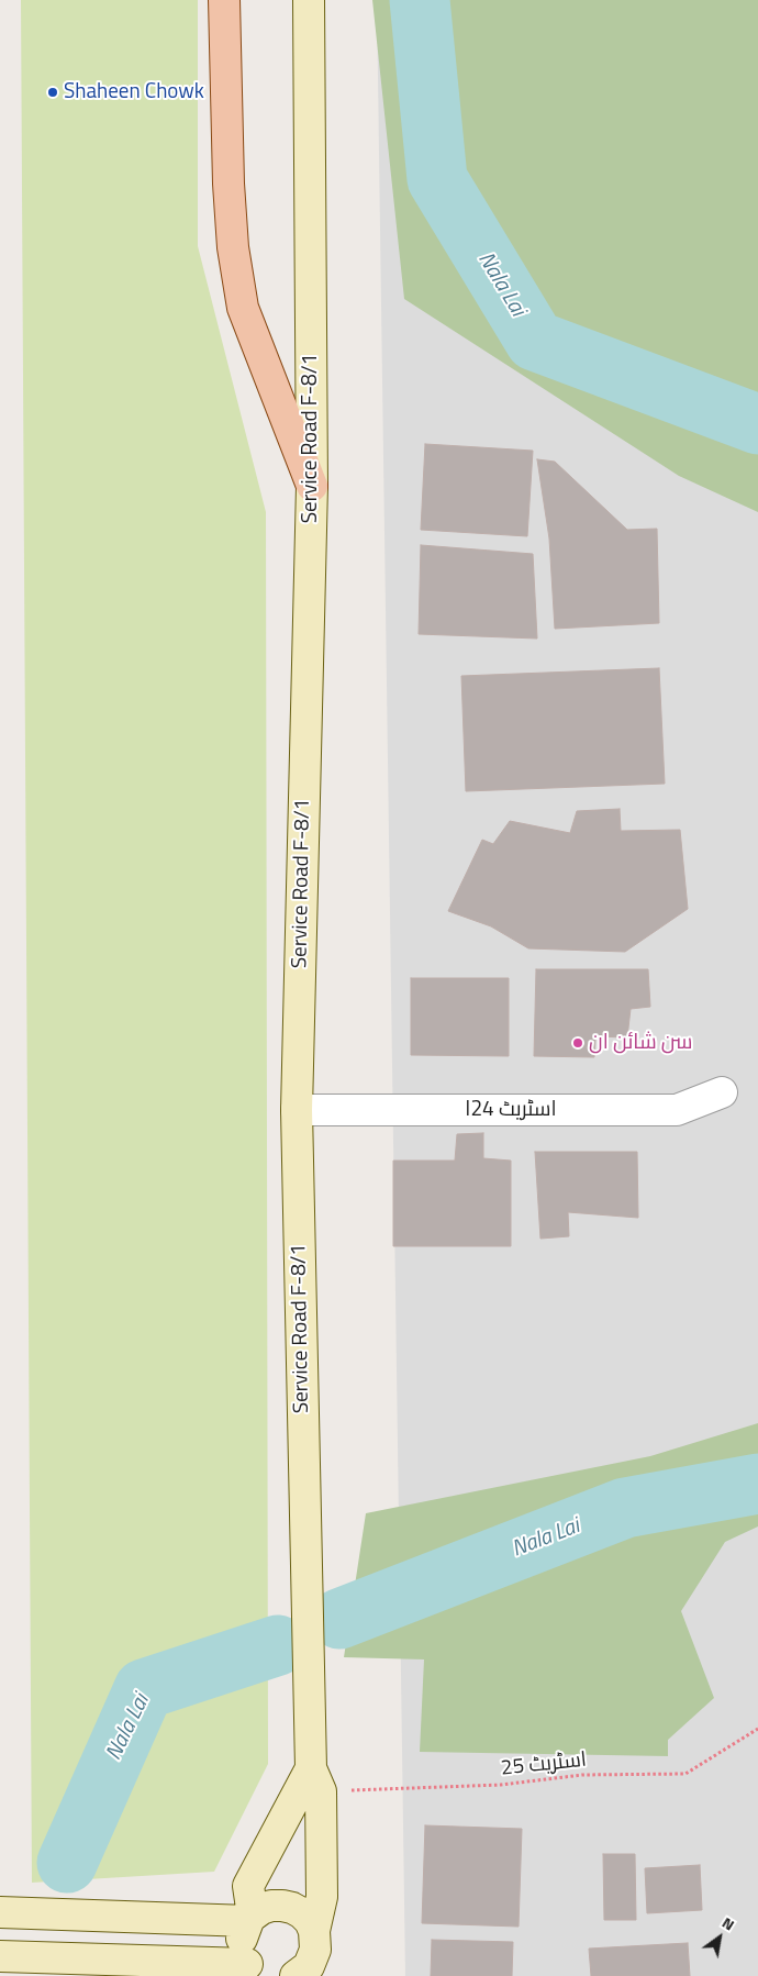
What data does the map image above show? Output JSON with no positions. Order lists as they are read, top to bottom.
{
  "streets": {
    "street": ["Service Road F-8/1", "اسٹریٹ 24ا"],
    "path": ["اسٹریٹ 25"]
  },
  "crossings": [
    ["Service Road F-8/1", "اسٹریٹ 24ا"],
    ["Service Road F-8/1", "اسٹریٹ 25"]
  ],
  "water": ["Nala Lai"],
  "places": ["Shaheen Chowk", "سن شائن ان"],
  "north": "top right"
}
